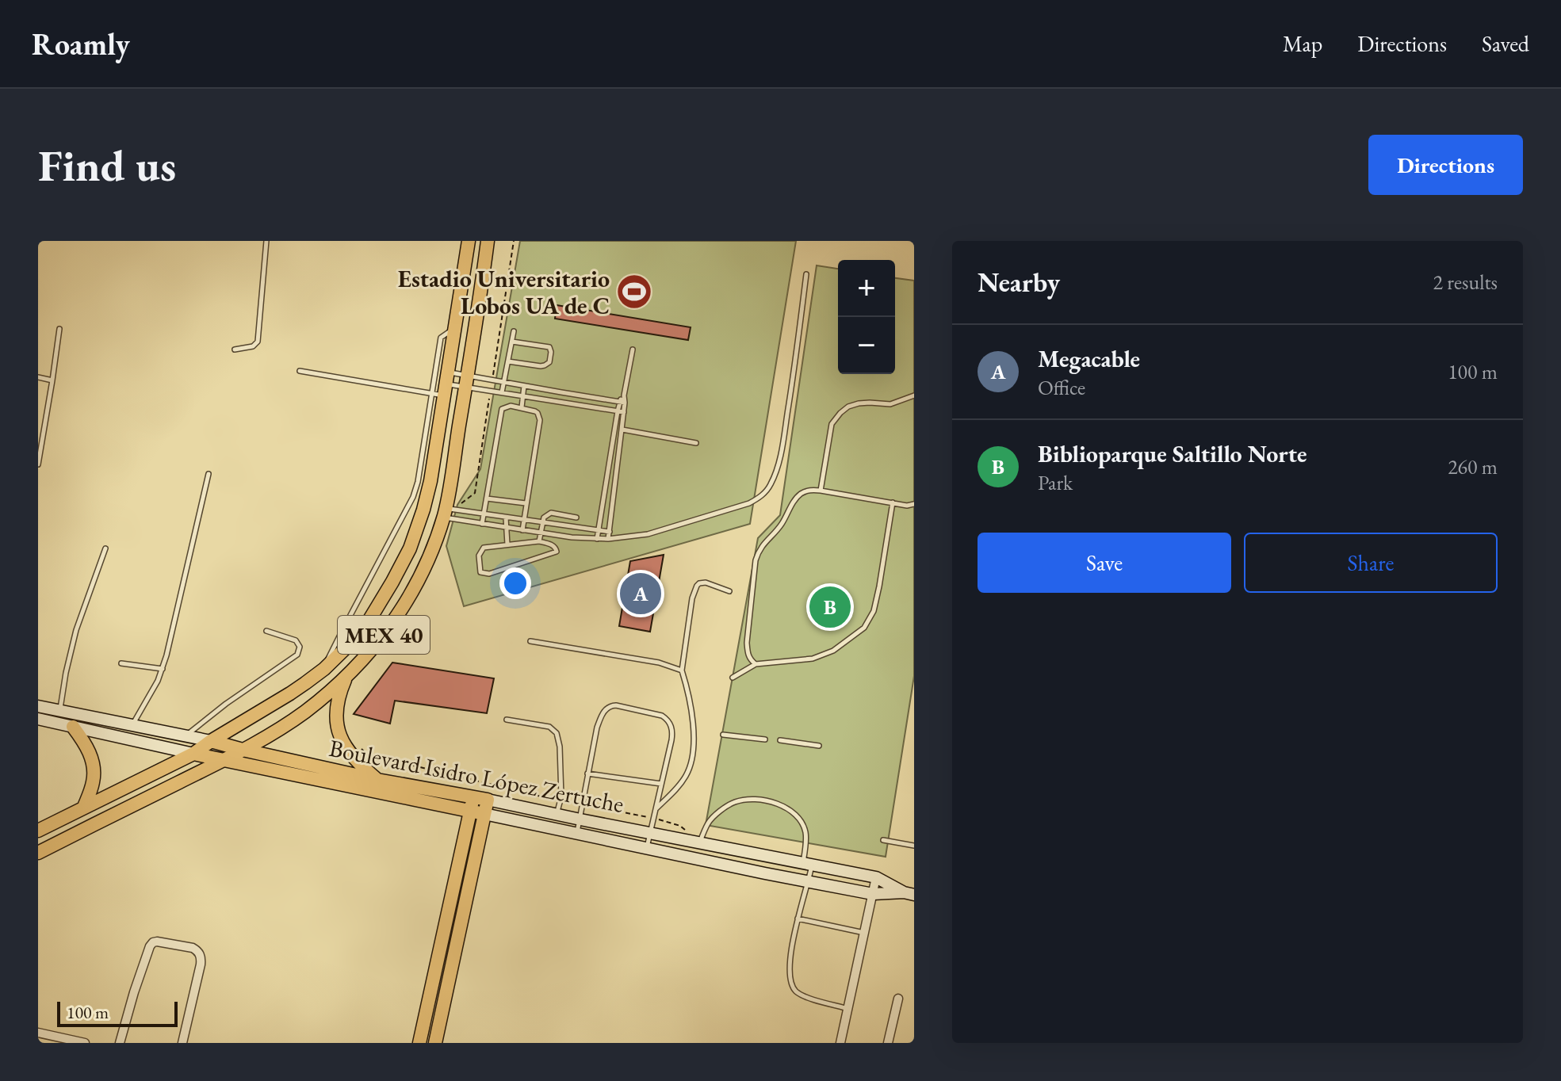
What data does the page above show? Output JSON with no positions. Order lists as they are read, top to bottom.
{
  "streets": {
    "main road": ["MEX 40", "Boulevard Isidro López Zertuche"]
  },
  "crossings": [
    ["MEX 40", "Boulevard Isidro López Zertuche"]
  ],
  "places": {
    "sports": ["Estadio Universitario Lobos UA de C"]
  },
  "scale_bar": "100 m",
  "page": {
    "header": "Roamly",
    "nav": ["Map", "Directions", "Saved"],
    "buttons": [
      "Directions",
      ["Save", "Share"]
    ],
    "title": "Find us",
    "heading": ["Nearby", "2 results"],
    "map_buttons": ["+", "−"],
    "list": [
      {
        "mark": "A",
        "name": "Megacable",
        "note": "Office",
        "value": "100 m"
      },
      {
        "mark": "B",
        "name": "Biblioparque Saltillo Norte",
        "note": "Park",
        "value": "260 m"
      }
    ],
    "pins": ["A", "B"],
    "scale": "100 m"
  }
}
